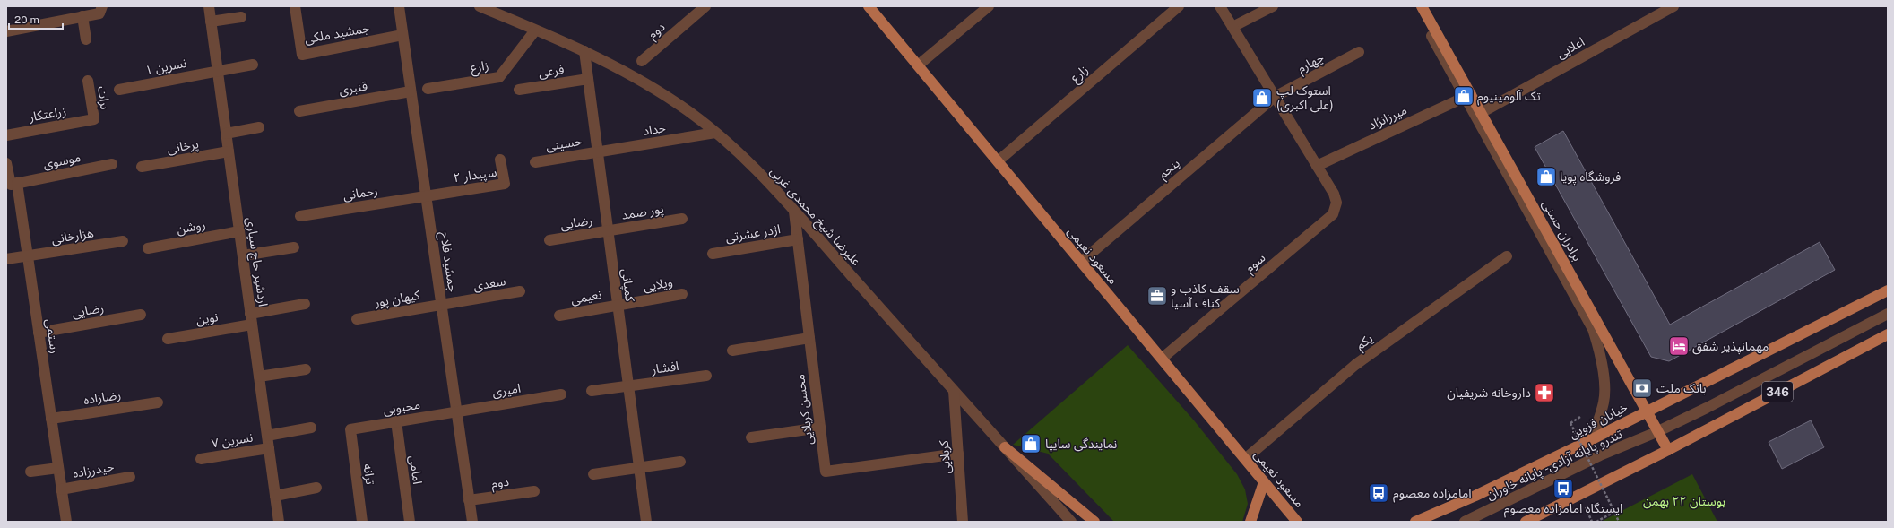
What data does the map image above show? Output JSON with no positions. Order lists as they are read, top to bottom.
{
  "streets": {
    "main road": [
      "برادران حسنی",
      "مسعود نعیمی",
      "346",
      "خیابان قزوین"
    ],
    "street": [
      "دوم",
      "جمشید ملکی",
      "اعلایی",
      "چهارم",
      "نسرین ۱",
      "زارع",
      "فرعی",
      "قنبری",
      "برات",
      "زراعتکار",
      "ميرزانژاد",
      "حداد",
      "حسینی",
      "پرخانی",
      "موسوی",
      "پنجم",
      "سپیدار ۲",
      "رحمانی",
      "پور صمد",
      "علیرضا شیخ محمدی غربی",
      "رضایی",
      "روشن",
      "اژدر عشرتی",
      "هزارخانی",
      "اردشیر حاج سیاری",
      "جمشید فلاح",
      "سوم",
      "سعدی",
      "ویلایی",
      "کمپانی",
      "نعیمی",
      "کیهان پور",
      "نوین",
      "رستمی",
      "یکم",
      "افشار",
      "امیری",
      "رضازاده",
      "محبوبی",
      "محسن کربلایی",
      "نسرین ۷",
      "کربلایی",
      "تندرو پایانه آزادی - پایانه خاوران",
      "حیدرزاده",
      "امامی",
      "ترانه"
    ]
  },
  "crossings": [
    ["دوم", "جمشید فلاح"],
    ["جمشید ملکی", "جمشید فلاح"],
    ["اعلایی", "برادران حسنی"],
    ["چهارم", "پنجم"],
    ["نسرین ۱", "اردشیر حاج سیاری"],
    ["زارع", "علیرضا شیخ محمدی غربی"],
    ["زارع", "مسعود نعیمی"],
    ["فرعی", "کمپانی"],
    ["قنبری", "جمشید فلاح"],
    ["برات", "زراعتکار"],
    ["ميرزانژاد", "برادران حسنی"],
    ["ميرزانژاد", "سوم"],
    ["حداد", "حسینی"],
    ["حداد", "علیرضا شیخ محمدی غربی"],
    ["حداد", "کمپانی"],
    ["حسینی", "کمپانی"],
    ["پرخانی", "اردشیر حاج سیاری"],
    ["موسوی", "رستمی"],
    ["پنجم", "مسعود نعیمی"],
    ["سپیدار ۲", "رحمانی"],
    ["سپیدار ۲", "جمشید فلاح"],
    ["رحمانی", "جمشید فلاح"],
    ["پور صمد", "رضایی"],
    ["پور صمد", "کمپانی"],
    ["علیرضا شیخ محمدی غربی", "کمپانی"],
    ["علیرضا شیخ محمدی غربی", "محسن کربلایی"],
    ["علیرضا شیخ محمدی غربی", "کربلایی"],
    ["رضایی", "کمپانی"],
    ["رضایی", "رستمی"],
    ["روشن", "اردشیر حاج سیاری"],
    ["برادران حسنی", "346"],
    ["برادران حسنی", "خیابان قزوین"],
    ["برادران حسنی", "تندرو پایانه آزادی - پایانه خاوران"],
    ["اژدر عشرتی", "محسن کربلایی"],
    ["هزارخانی", "رستمی"],
    ["مسعود نعیمی", "سوم"],
    ["مسعود نعیمی", "یکم"],
    ["اردشیر حاج سیاری", "نوین"],
    ["اردشیر حاج سیاری", "نسرین ۷"],
    ["جمشید فلاح", "سعدی"],
    ["جمشید فلاح", "کیهان پور"],
    ["جمشید فلاح", "امیری"],
    ["جمشید فلاح", "محبوبی"],
    ["سعدی", "کیهان پور"],
    ["ویلایی", "کمپانی"],
    ["ویلایی", "نعیمی"],
    ["کمپانی", "نعیمی"],
    ["کمپانی", "افشار"],
    ["رستمی", "رضازاده"],
    ["رستمی", "حیدرزاده"],
    ["امیری", "محبوبی"],
    ["محبوبی", "امامی"],
    ["محبوبی", "ترانه"],
    ["محسن کربلایی", "کربلایی"]
  ],
  "parks": ["بوستان ۲۲ بهمن"],
  "places": {
    "shop": [
      "تک آلومینیوم",
      "استوک لپ (علی اکبری)",
      "فروشگاه پویا",
      "نمایندگی سایپا"
    ],
    "office": ["سقف کاذب و کناف آسیا"],
    "hotel": ["مهمانپذیر شفق"],
    "bank": ["بانک ملت"],
    "pharmacy": ["داروخانه شریفیان"],
    "bus stop": ["ایستگاه امامزاده معصوم", "امامزاده معصوم"]
  },
  "scale_bar": "20 m"
}
